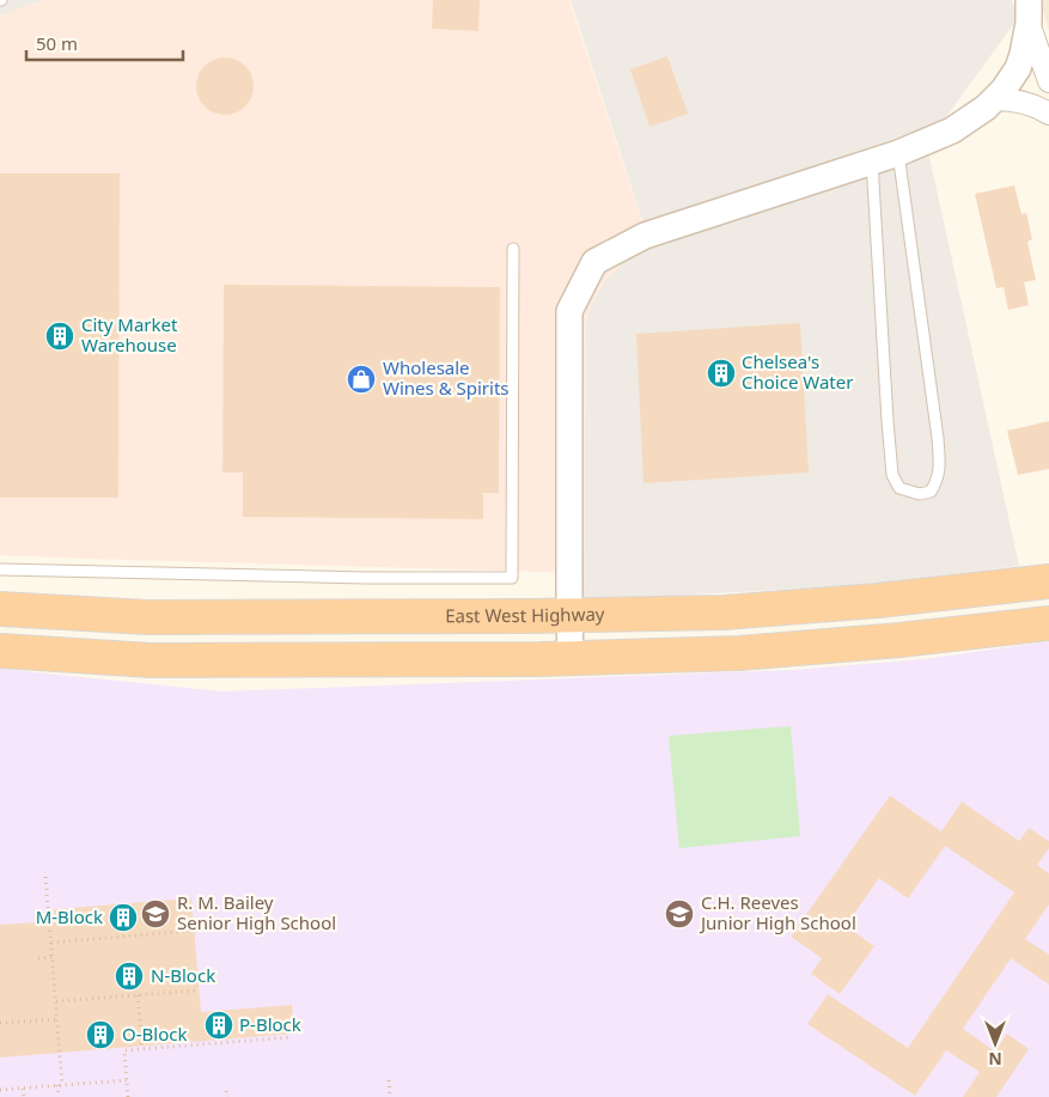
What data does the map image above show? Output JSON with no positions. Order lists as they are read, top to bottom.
{
  "streets": {
    "highway": ["East West Highway"]
  },
  "places": {
    "building": [
      "City Market Warehouse",
      "Chelsea's Choice Water",
      "M-Block",
      "N-Block",
      "P-Block",
      "O-Block"
    ],
    "shop": ["Wholesale Wines & Spirits"],
    "school or university": ["R. M. Bailey Senior High School", "C.H. Reeves Junior High School"]
  },
  "scale_bar": "50 m",
  "north": "bottom"
}
